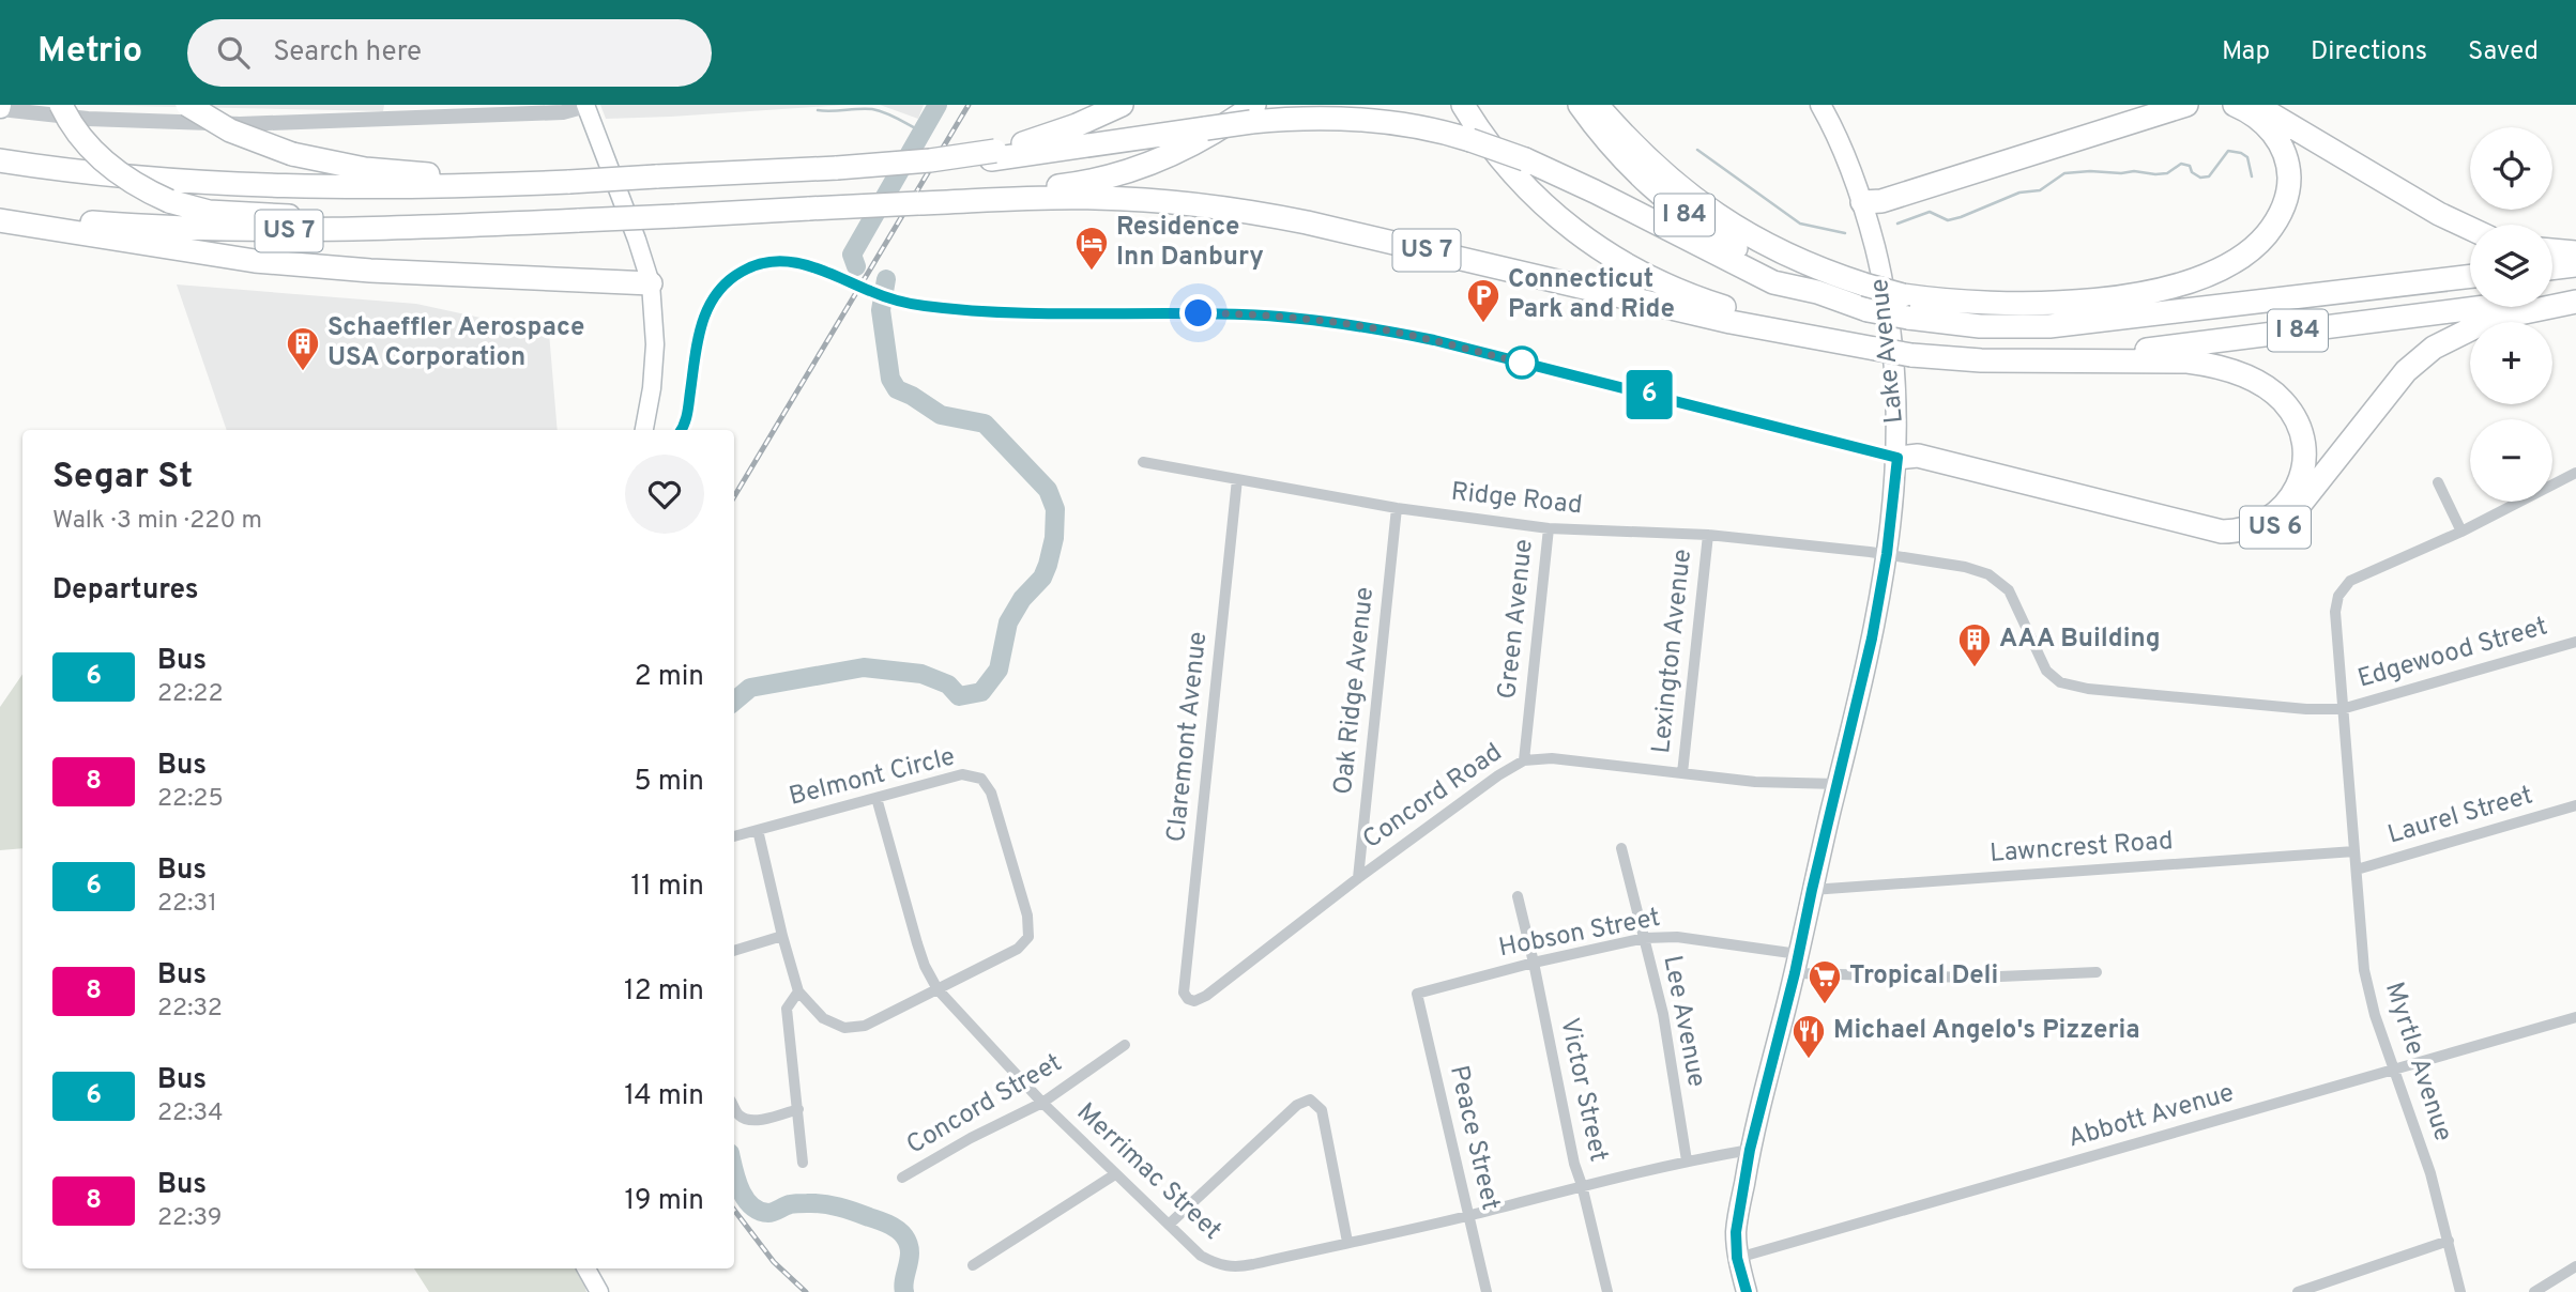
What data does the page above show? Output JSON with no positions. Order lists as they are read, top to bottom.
{
  "streets": {
    "highway": ["I 84", "US 7", "US 6"],
    "main road": ["Lake Avenue"],
    "street": [
      "Ridge Road",
      "Green Avenue",
      "Lexington Avenue",
      "Edgewood Street",
      "Oak Ridge Avenue",
      "Claremont Avenue",
      "Belmont Circle",
      "Concord Road",
      "Laurel Street",
      "Lawncrest Road",
      "Hobson Street",
      "Lee Avenue",
      "Myrtle Avenue",
      "Victor Street",
      "Concord Street",
      "Abbott Avenue",
      "Peace Street",
      "Merrimac Street"
    ]
  },
  "crossings": [
    ["I 84", "US 7"],
    ["Lake Avenue", "Ridge Road"],
    ["Lake Avenue", "US 6"],
    ["Lake Avenue", "Edgewood Street"],
    ["Lake Avenue", "Concord Road"],
    ["Lake Avenue", "Lawncrest Road"],
    ["Lake Avenue", "Hobson Street"],
    ["Lake Avenue", "Abbott Avenue"],
    ["Lake Avenue", "Merrimac Street"],
    ["Ridge Road", "Green Avenue"],
    ["Ridge Road", "Lexington Avenue"],
    ["Ridge Road", "Edgewood Street"],
    ["Ridge Road", "Oak Ridge Avenue"],
    ["Ridge Road", "Claremont Avenue"],
    ["Green Avenue", "Concord Road"],
    ["Lexington Avenue", "Concord Road"],
    ["Edgewood Street", "Myrtle Avenue"],
    ["Oak Ridge Avenue", "Concord Road"],
    ["Claremont Avenue", "Concord Road"],
    ["Belmont Circle", "Merrimac Street"],
    ["Laurel Street", "Myrtle Avenue"],
    ["Lawncrest Road", "Myrtle Avenue"],
    ["Hobson Street", "Lee Avenue"],
    ["Hobson Street", "Victor Street"],
    ["Hobson Street", "Peace Street"],
    ["Lee Avenue", "Merrimac Street"],
    ["Myrtle Avenue", "Abbott Avenue"],
    ["Victor Street", "Merrimac Street"],
    ["Concord Street", "Merrimac Street"],
    ["Peace Street", "Merrimac Street"]
  ],
  "places": {
    "hotel": ["Residence Inn Danbury"],
    "parking": ["Connecticut Park and Ride"],
    "building": ["Schaeffler Aerospace USA Corporation", "AAA Building"],
    "supermarket": ["Tropical Deli"],
    "restaurant": ["Michael Angelo's Pizzeria"]
  },
  "lines": ["bus line 6"],
  "page": {
    "header": "Metrio",
    "search": "Search here",
    "nav": ["Map", "Directions", "Saved"],
    "on_map": "6",
    "map_buttons": ["+", "−"],
    "heading": [
      ["Segar St", "Walk · 3 min · 220 m"],
      "Departures"
    ],
    "list": [
      {
        "mark": "6",
        "name": "Bus",
        "note": "22:22",
        "value": "2 min"
      },
      {
        "mark": "8",
        "name": "Bus",
        "note": "22:25",
        "value": "5 min"
      },
      {
        "mark": "6",
        "name": "Bus",
        "note": "22:31",
        "value": "11 min"
      },
      {
        "mark": "8",
        "name": "Bus",
        "note": "22:32",
        "value": "12 min"
      },
      {
        "mark": "6",
        "name": "Bus",
        "note": "22:34",
        "value": "14 min"
      },
      {
        "mark": "8",
        "name": "Bus",
        "note": "22:39",
        "value": "19 min"
      }
    ]
  }
}
